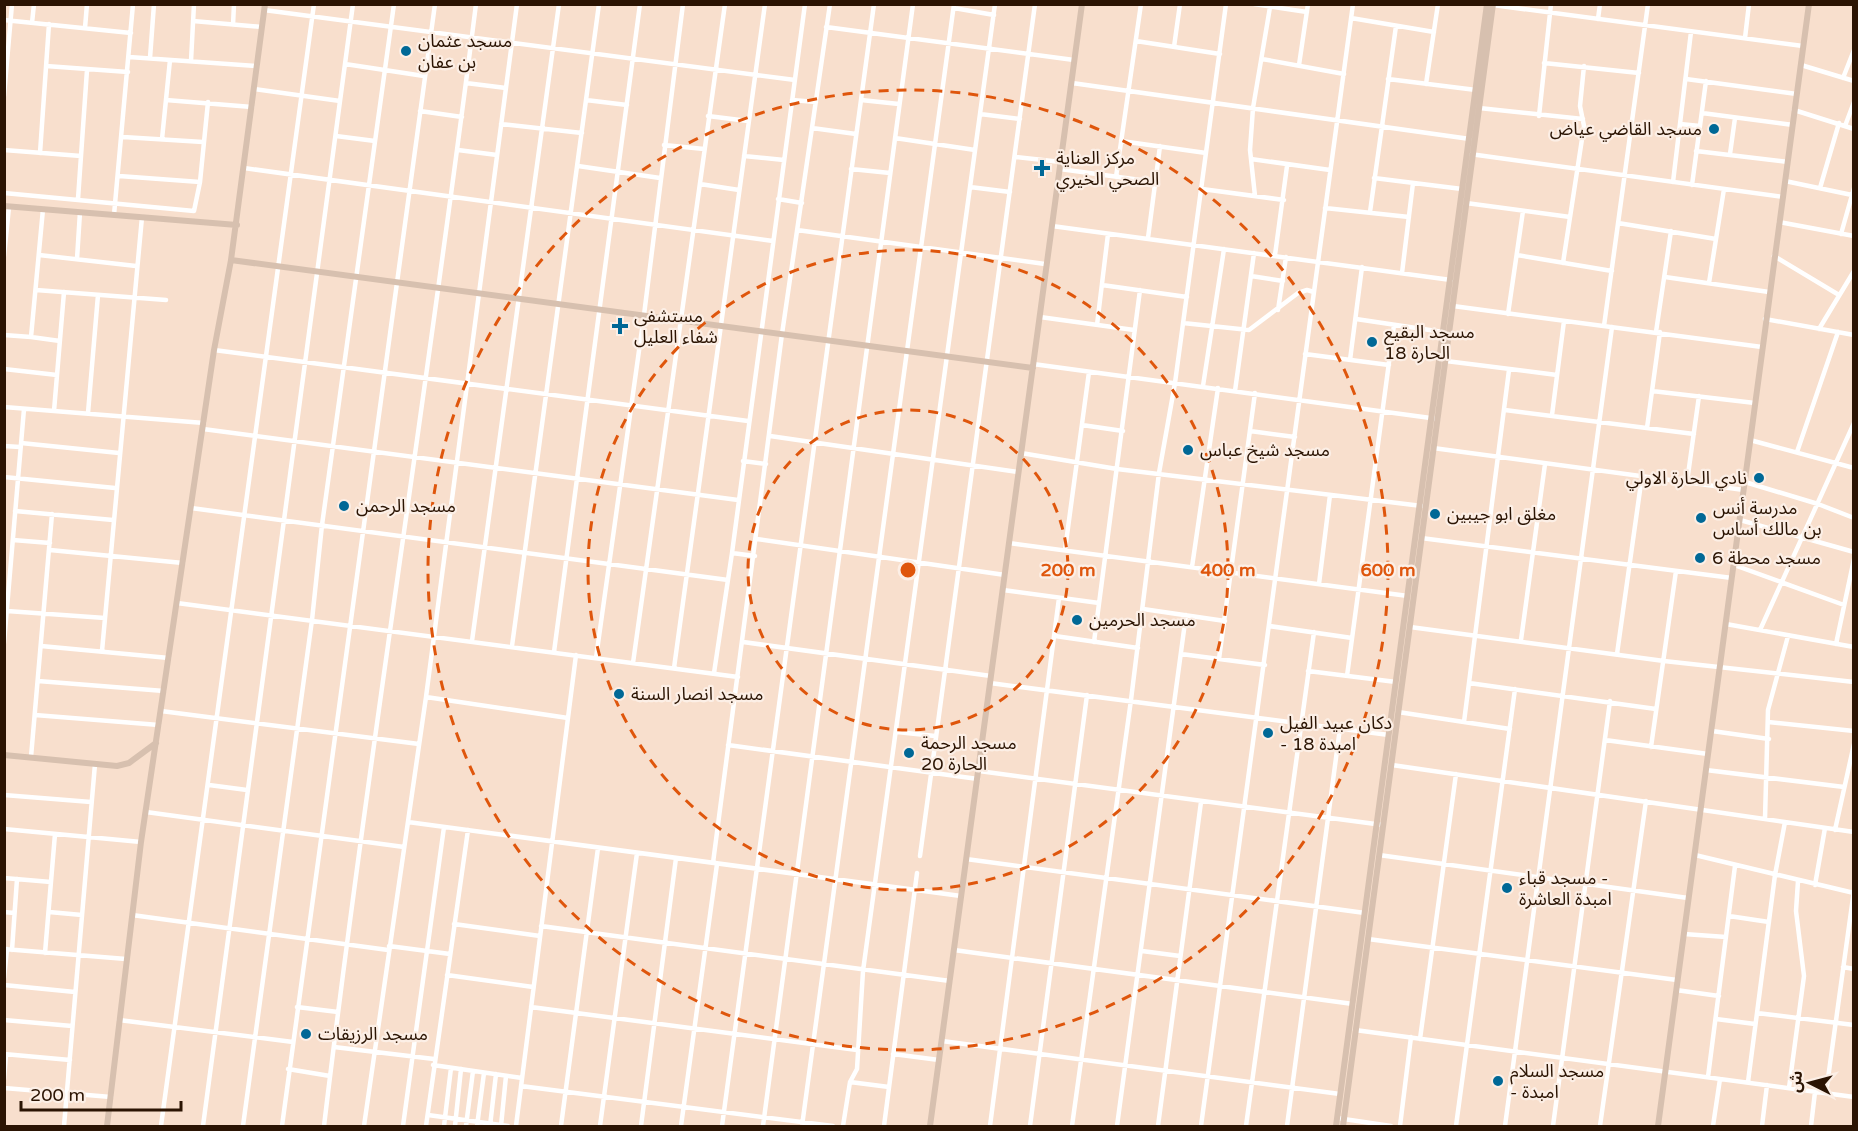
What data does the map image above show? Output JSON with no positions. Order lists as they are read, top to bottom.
{
  "places": {
    "other": [
      "مسجد عثمان بن عفان",
      "مسجد القاضي عياض",
      "مسجد البقيع الحارة 18",
      "مسجد شيخ عباس",
      "نادي الحارة الاولي",
      "مسجد الرحمن",
      "مغلق ابو جيبين",
      "مدرسة أنس بن مالك أساس",
      "مسجد محطة 6",
      "مسجد الحرمين",
      "مسجد انصار السنة",
      "دكان عبيد الفيل - امبدة 18",
      "مسجد الرحمة الحارة 20",
      "مسجد قباء - امبدة العاشرة",
      "مسجد الرزيقات",
      "مسجد السلام - امبدة"
    ],
    "health": ["مركز العناية الصحي الخيري", "مستشفى شفاء العليل"]
  },
  "scale_bar": "200 m",
  "north": "left",
  "rings": ["200 m", "400 m", "600 m"]
}
